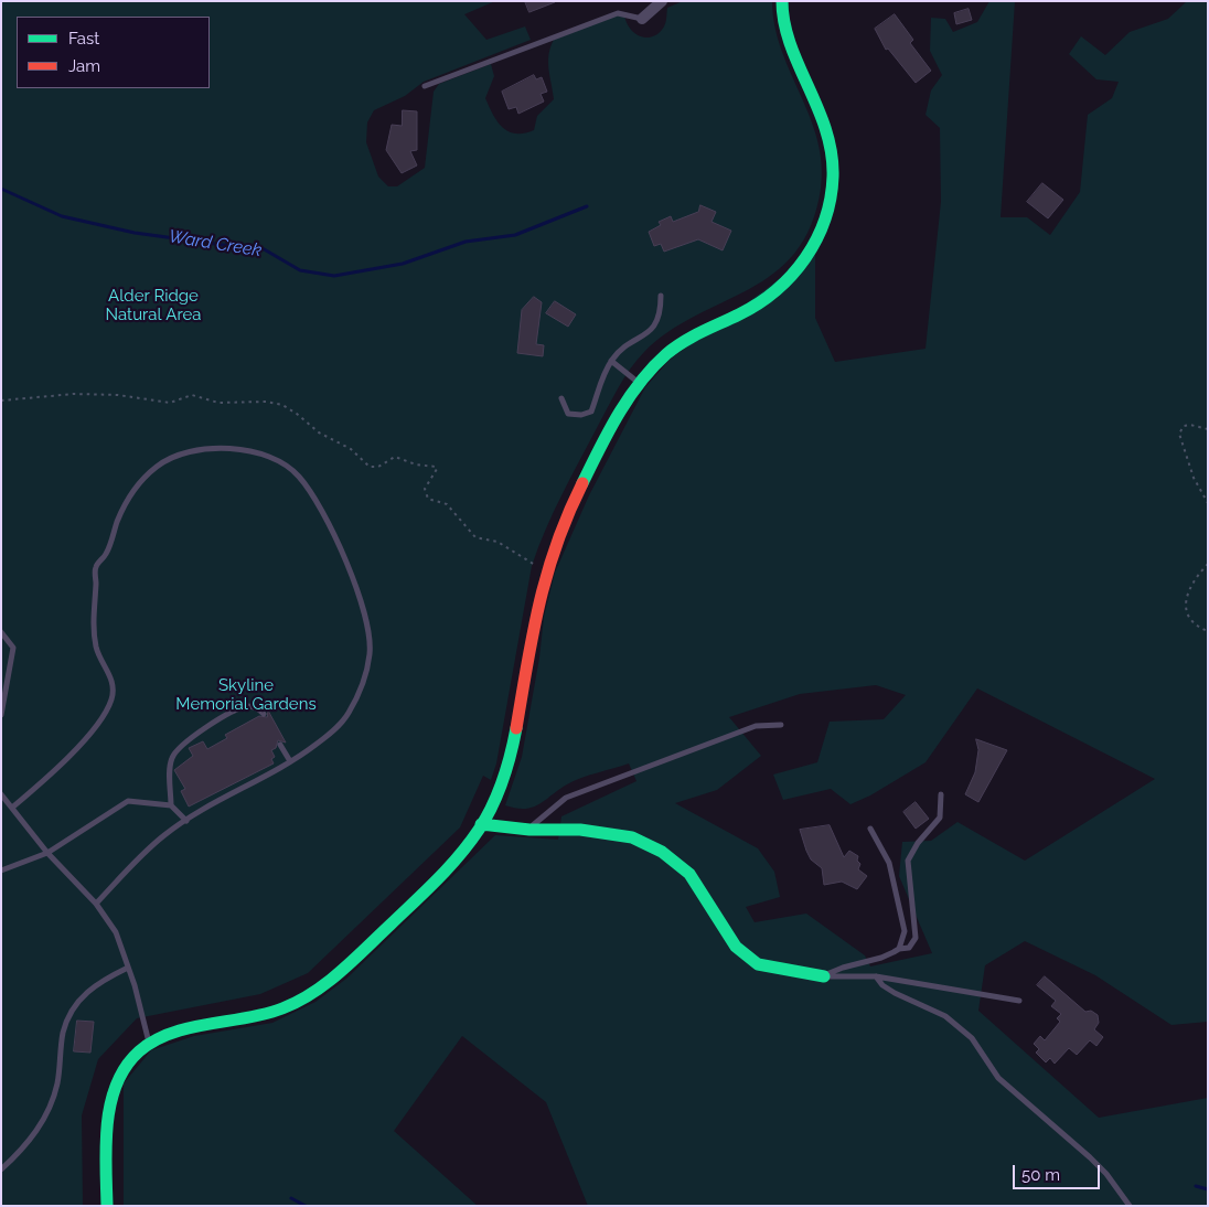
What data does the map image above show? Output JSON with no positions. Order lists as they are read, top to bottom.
{
  "water": ["Ward Creek"],
  "parks": ["Alder Ridge Natural Area", "Skyline Memorial Gardens"],
  "legend": ["Fast", "Jam"],
  "scale_bar": "50 m"
}
